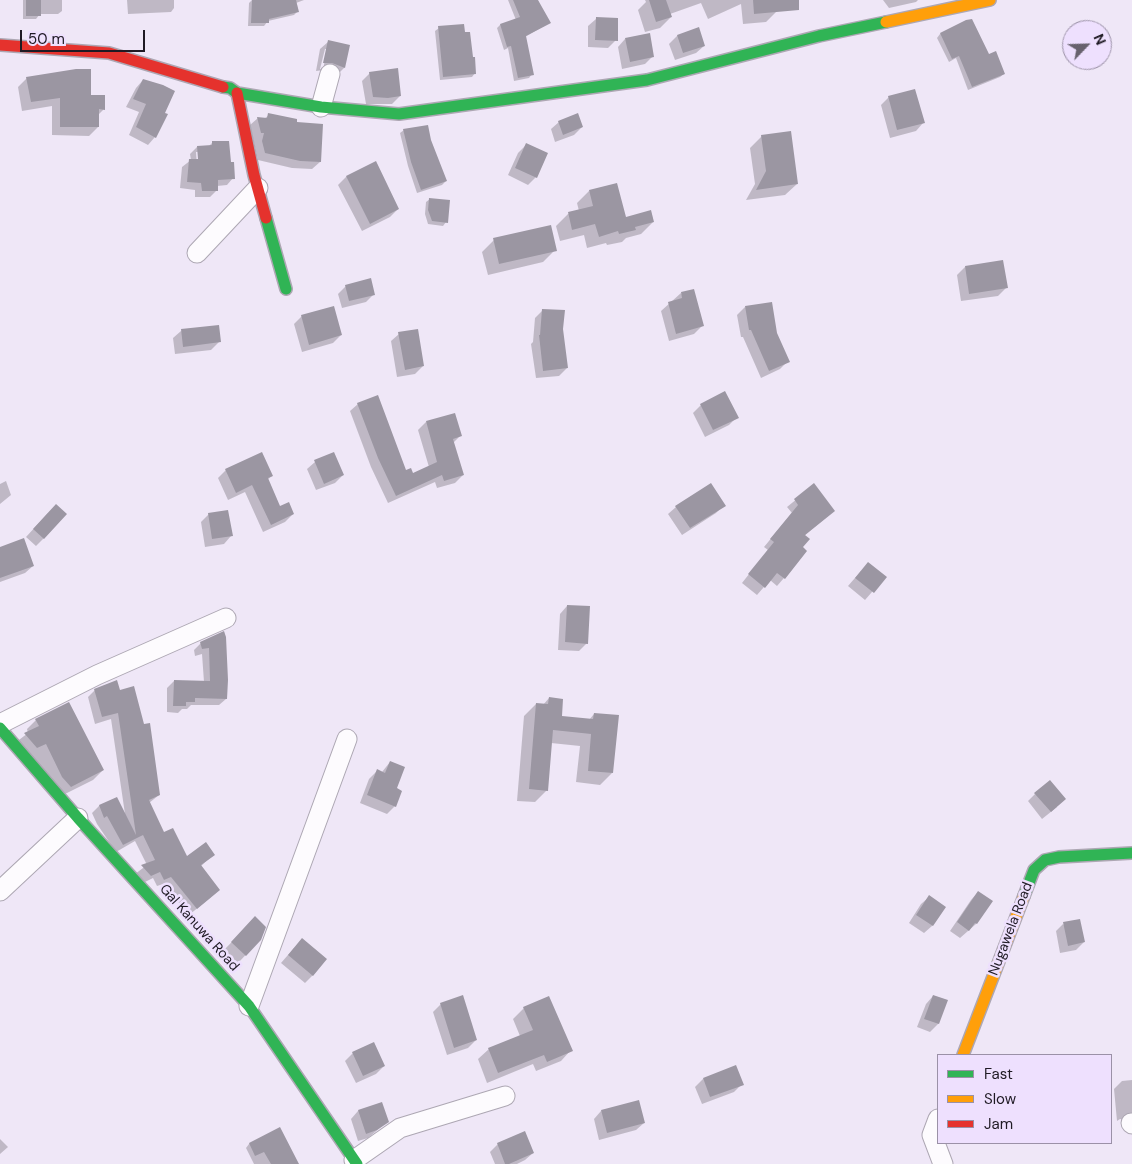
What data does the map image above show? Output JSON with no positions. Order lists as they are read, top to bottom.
{
  "streets": {
    "street": ["Gal Kanuwa Road", "Nugawela Road"]
  },
  "legend": ["Fast", "Slow", "Jam"],
  "scale_bar": "50 m",
  "north": "top right"
}
